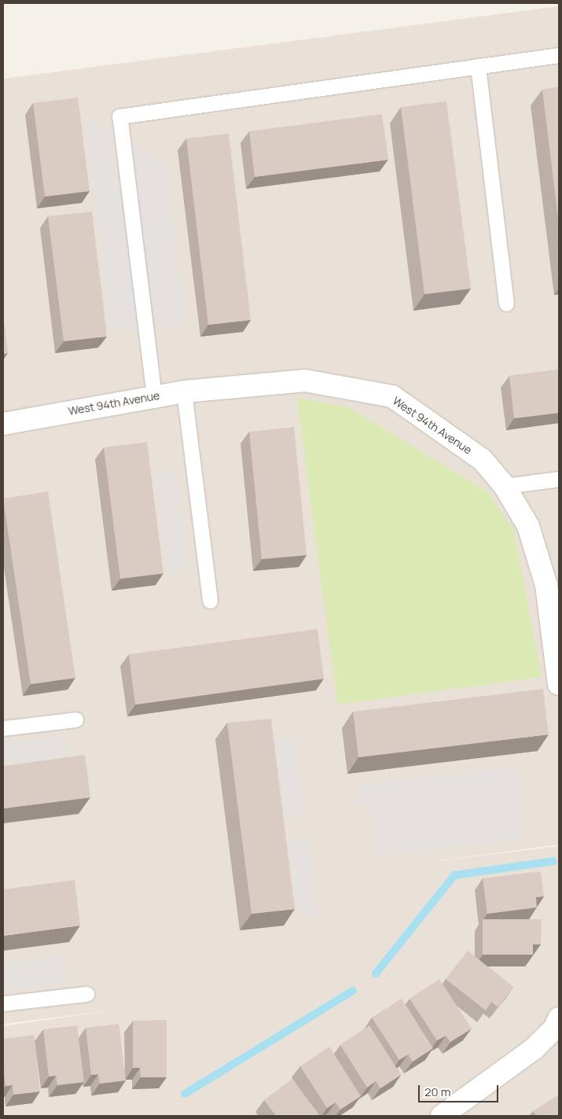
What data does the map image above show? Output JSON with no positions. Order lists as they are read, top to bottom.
{
  "streets": {
    "street": ["West 94th Avenue"]
  },
  "scale_bar": "20 m"
}
